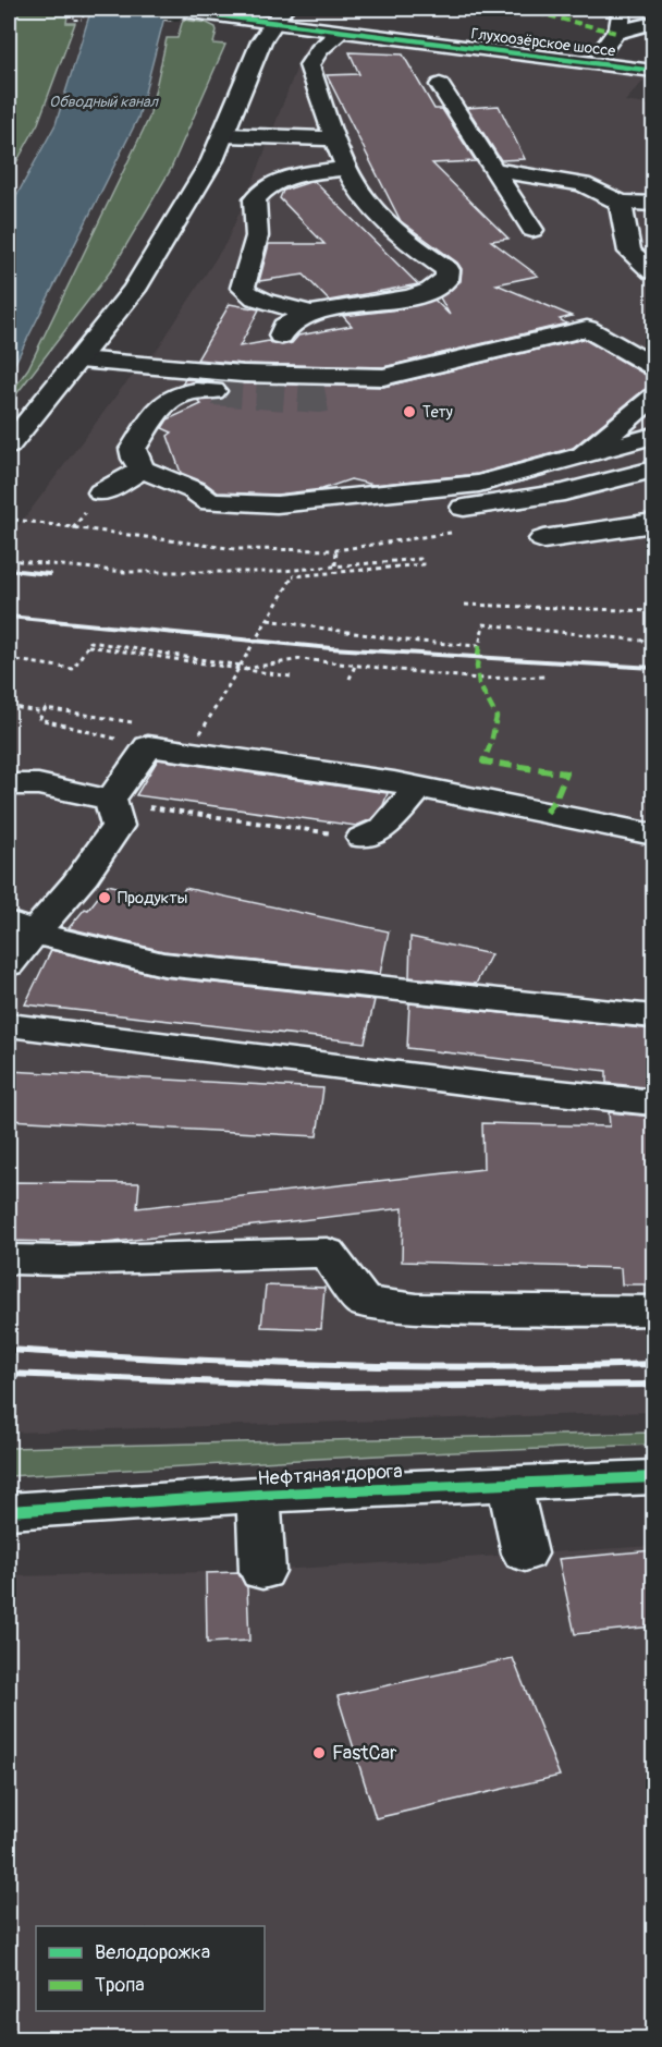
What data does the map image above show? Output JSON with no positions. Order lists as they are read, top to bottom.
{
  "streets": {
    "street": ["Глухоозёрское шоссе", "Нефтяная дорога"]
  },
  "water": ["Обводный канал"],
  "places": ["Тету", "Продукты", "FastCar"],
  "legend": ["Велодорожка", "Тропа"]
}
